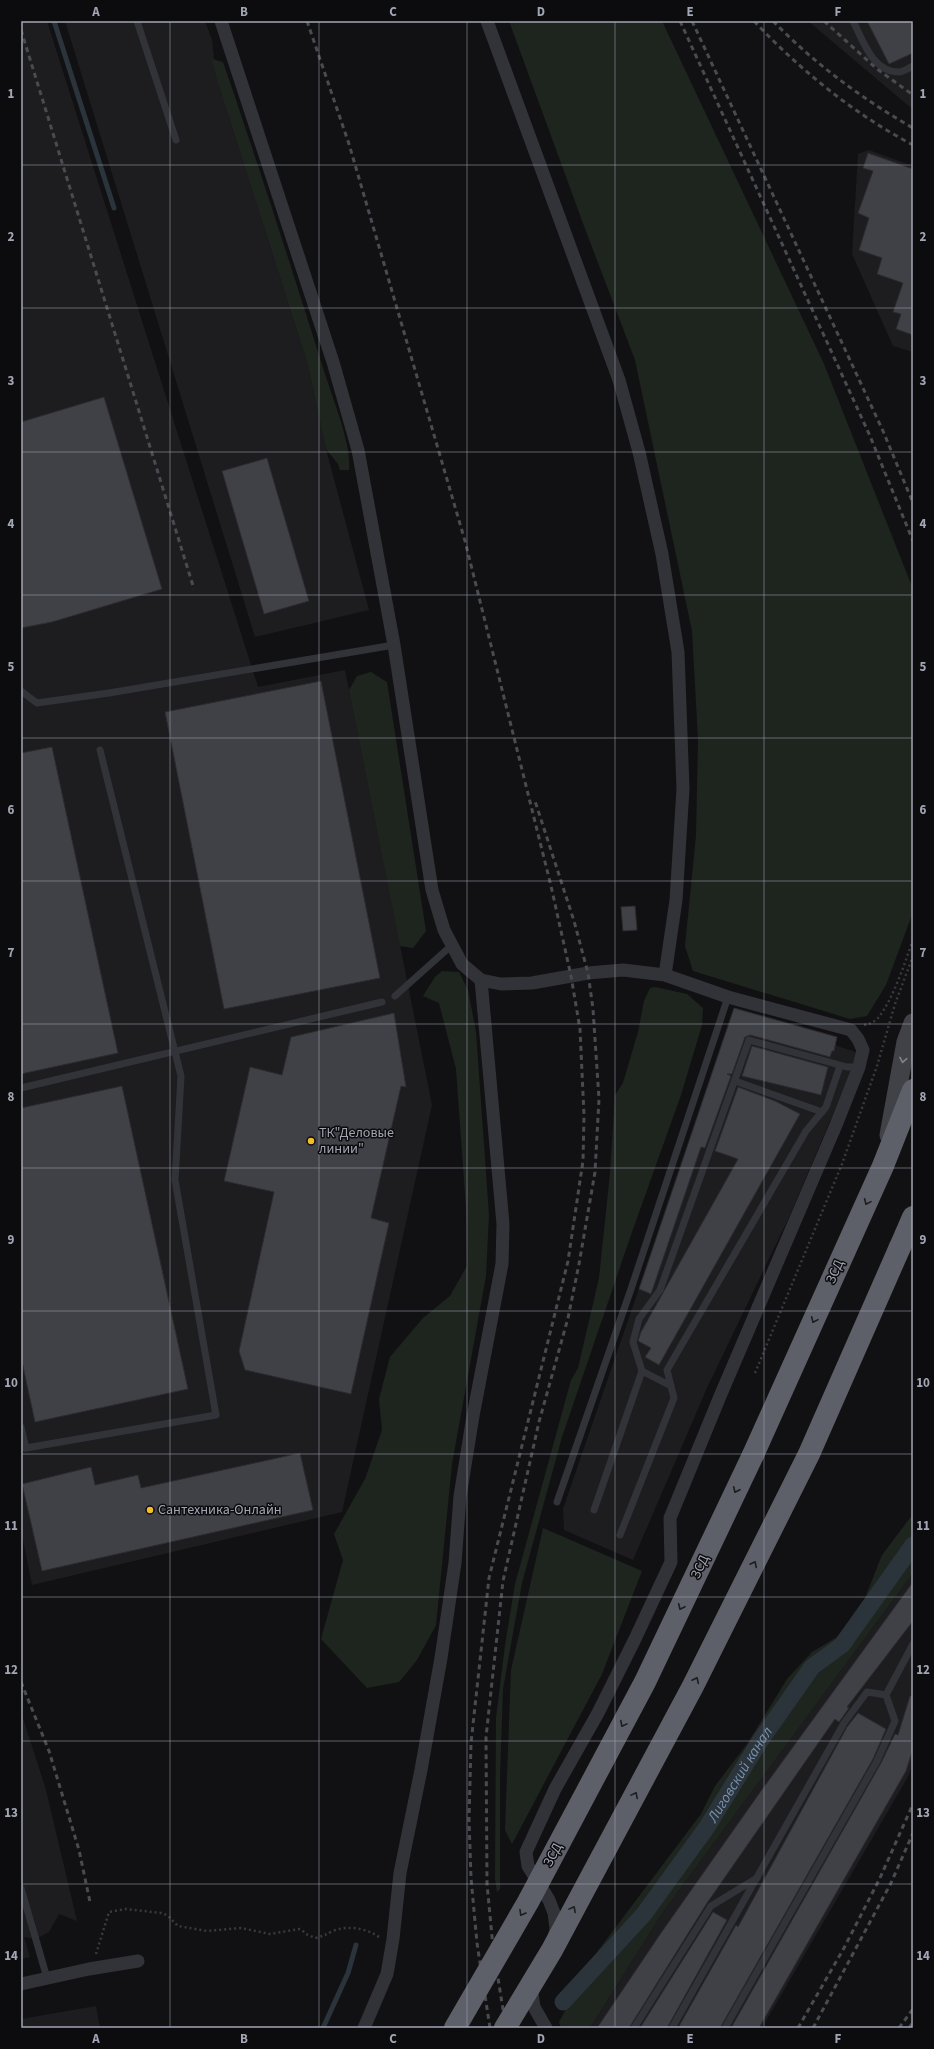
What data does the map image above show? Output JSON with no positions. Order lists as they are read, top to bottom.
{
  "streets": {
    "highway": ["ЗСД"]
  },
  "water": ["Лиговский канал"],
  "places": ["ТК\"Деловые линии\"", "Сантехника-Онлайн"],
  "grid": {
    "columns": [
      "A",
      "B",
      "C",
      "D",
      "E",
      "F"
    ],
    "rows": [
      "1",
      "2",
      "3",
      "4",
      "5",
      "6",
      "7",
      "8",
      "9",
      "10",
      "11",
      "12",
      "13",
      "14"
    ]
  }
}
